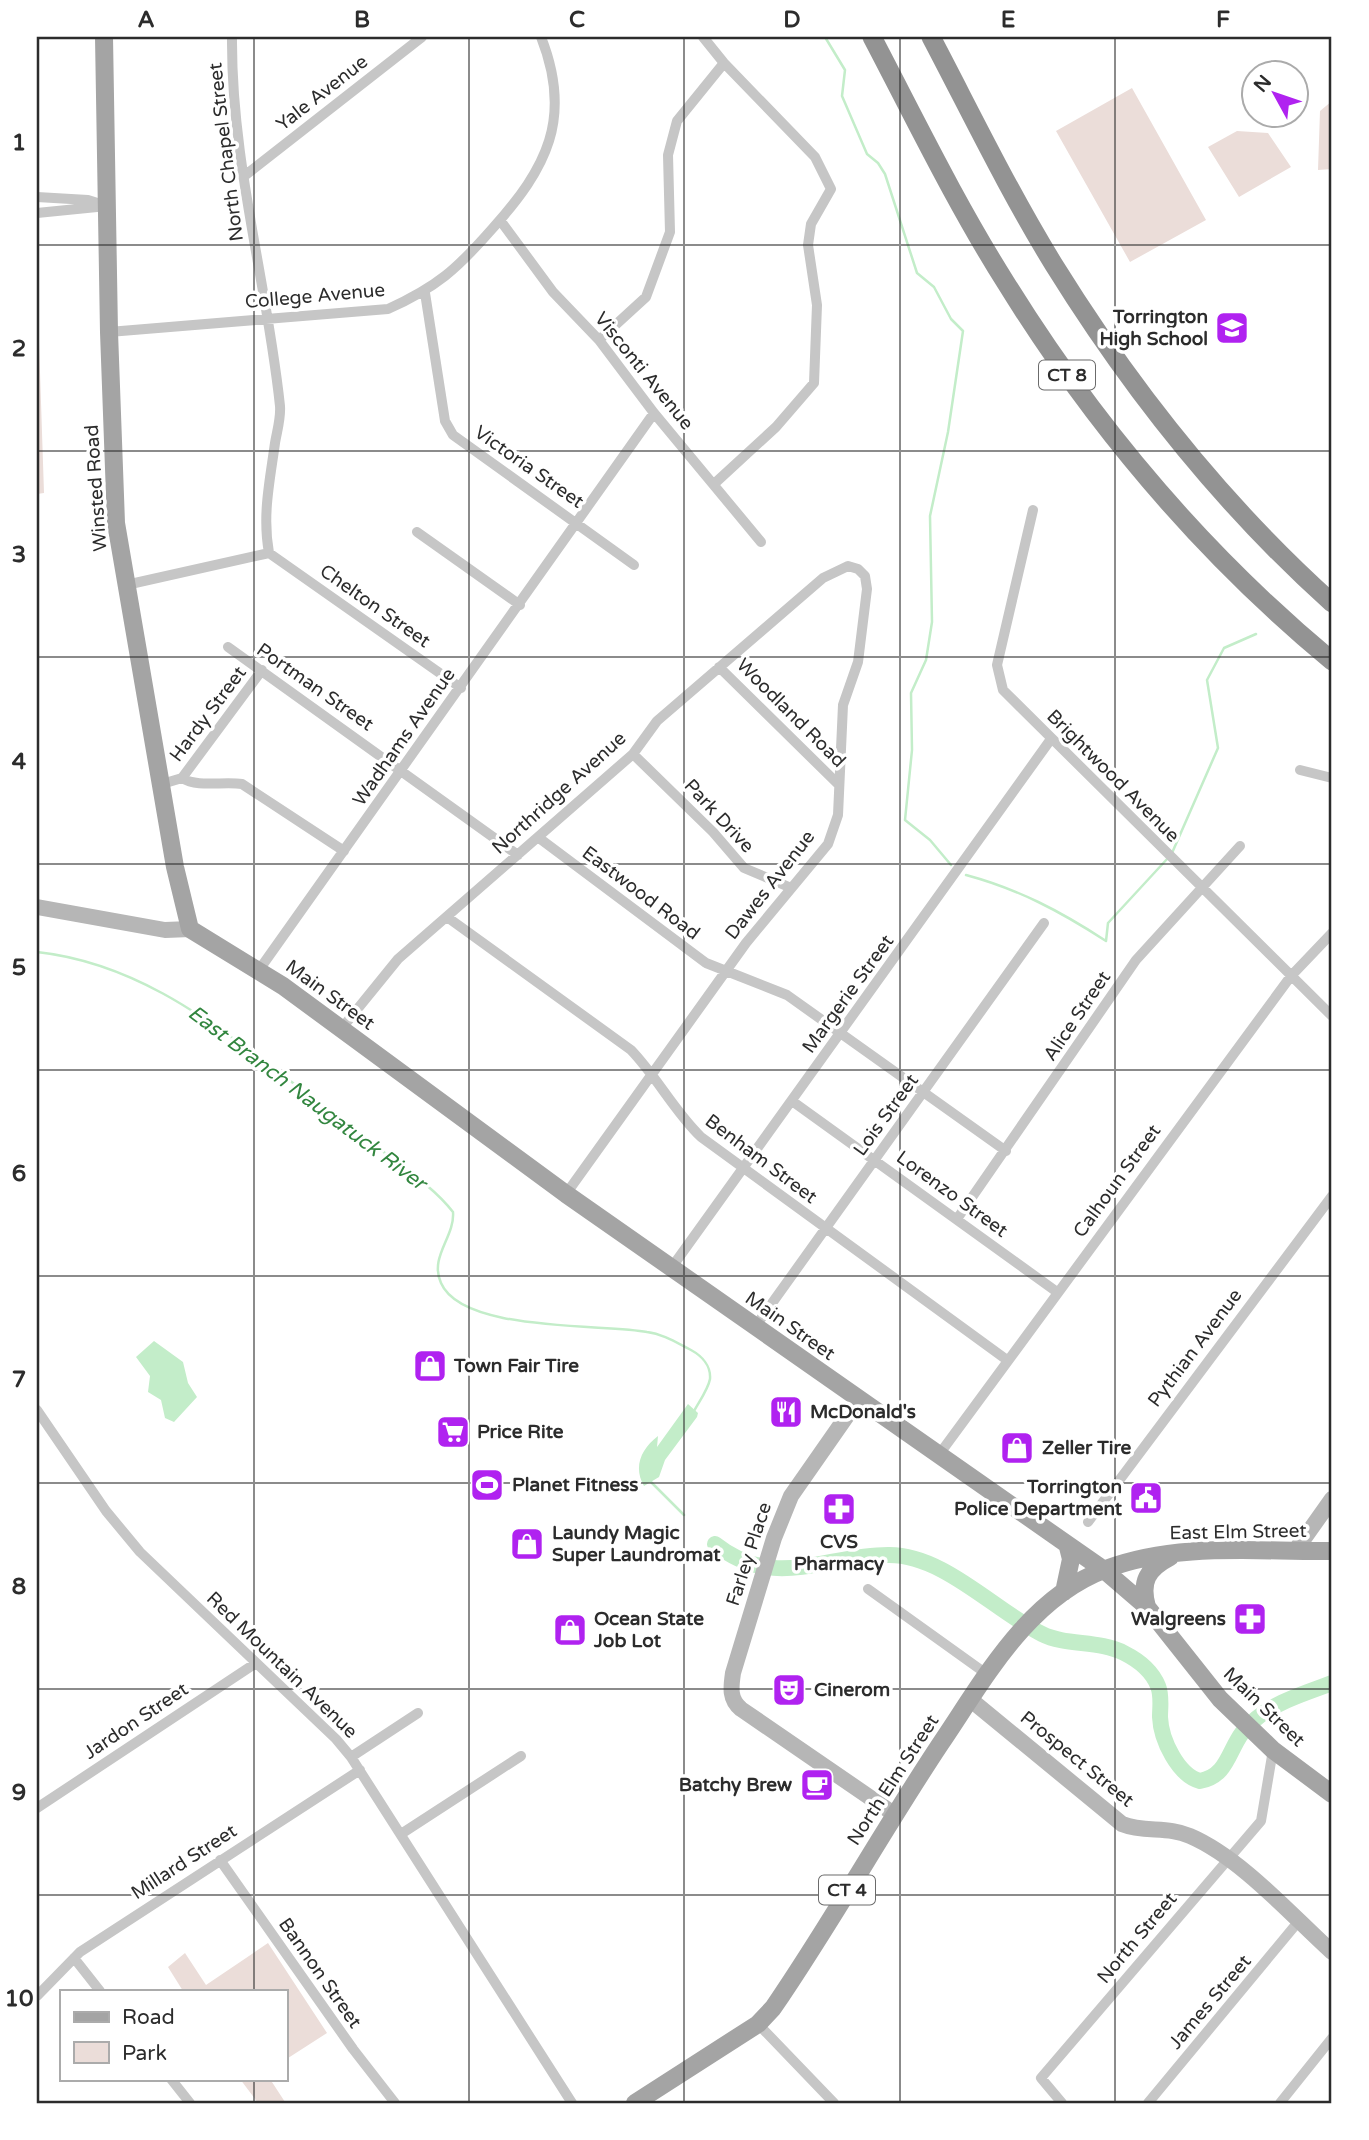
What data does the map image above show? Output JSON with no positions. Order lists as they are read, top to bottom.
{
  "streets": {
    "highway": ["CT 8"],
    "main road": [
      "Winsted Road",
      "Main Street",
      "East Elm Street",
      "Farley Place",
      "Prospect Street",
      "North Elm Street",
      "CT 4"
    ],
    "street": [
      "Yale Avenue",
      "North Chapel Street",
      "College Avenue",
      "Visconti Avenue",
      "Victoria Street",
      "Chelton Street",
      "Portman Street",
      "Woodland Road",
      "Hardy Street",
      "Wadhams Avenue",
      "Brightwood Avenue",
      "Northridge Avenue",
      "Park Drive",
      "Dawes Avenue",
      "Eastwood Road",
      "Margerie Street",
      "Alice Street",
      "Lois Street",
      "Benham Street",
      "Calhoun Street",
      "Lorenzo Street",
      "Pythian Avenue",
      "Red Mountain Avenue",
      "Jardon Street",
      "Millard Street",
      "North Street",
      "Bannon Street",
      "James Street"
    ]
  },
  "crossings": [
    ["Yale Avenue", "North Chapel Street"],
    ["North Chapel Street", "College Avenue"],
    ["North Chapel Street", "Chelton Street"],
    ["College Avenue", "Visconti Avenue"],
    ["College Avenue", "Victoria Street"],
    ["College Avenue", "Winsted Road"],
    ["Visconti Avenue", "Wadhams Avenue"],
    ["Victoria Street", "Wadhams Avenue"],
    ["Winsted Road", "Main Street"],
    ["Chelton Street", "Wadhams Avenue"],
    ["Portman Street", "Hardy Street"],
    ["Portman Street", "Wadhams Avenue"],
    ["Portman Street", "Northridge Avenue"],
    ["Woodland Road", "Northridge Avenue"],
    ["Woodland Road", "Dawes Avenue"],
    ["Wadhams Avenue", "Main Street"],
    ["Brightwood Avenue", "Margerie Street"],
    ["Brightwood Avenue", "Alice Street"],
    ["Brightwood Avenue", "Calhoun Street"],
    ["Northridge Avenue", "Park Drive"],
    ["Northridge Avenue", "Dawes Avenue"],
    ["Northridge Avenue", "Eastwood Road"],
    ["Northridge Avenue", "Main Street"],
    ["Northridge Avenue", "Benham Street"],
    ["Park Drive", "Dawes Avenue"],
    ["Dawes Avenue", "Eastwood Road"],
    ["Dawes Avenue", "Main Street"],
    ["Dawes Avenue", "Benham Street"],
    ["Eastwood Road", "Margerie Street"],
    ["Eastwood Road", "Alice Street"],
    ["Eastwood Road", "Lois Street"],
    ["Margerie Street", "Main Street"],
    ["Margerie Street", "Benham Street"],
    ["Margerie Street", "Lorenzo Street"],
    ["Main Street", "Lois Street"],
    ["Main Street", "Calhoun Street"],
    ["Main Street", "East Elm Street"],
    ["Main Street", "Farley Place"],
    ["Main Street", "North Elm Street"],
    ["Main Street", "North Street"],
    ["Alice Street", "Lorenzo Street"],
    ["Lois Street", "Benham Street"],
    ["Lois Street", "Lorenzo Street"],
    ["Benham Street", "Calhoun Street"],
    ["Calhoun Street", "Lorenzo Street"],
    ["East Elm Street", "North Elm Street"],
    ["Farley Place", "North Elm Street"],
    ["Red Mountain Avenue", "Jardon Street"],
    ["Red Mountain Avenue", "Millard Street"],
    ["Prospect Street", "North Elm Street"],
    ["Prospect Street", "North Street"],
    ["Prospect Street", "James Street"],
    ["Millard Street", "Bannon Street"]
  ],
  "water": ["East Branch Naugatuck River"],
  "places": {
    "school or university": ["Torrington High School"],
    "shop": [
      "Town Fair Tire",
      "Zeller Tire",
      "Laundy Magic Super Laundromat",
      "Ocean State Job Lot"
    ],
    "restaurant": ["McDonald's"],
    "supermarket": ["Price Rite"],
    "sports": ["Planet Fitness"],
    "public building": ["Torrington Police Department"],
    "pharmacy": ["CVS Pharmacy", "Walgreens"],
    "theatre": ["Cinerom"],
    "cafe": ["Batchy Brew"]
  },
  "legend": ["Road", "Park"],
  "north": "top left",
  "grid": {
    "columns": [
      "A",
      "B",
      "C",
      "D",
      "E",
      "F"
    ],
    "rows": [
      "1",
      "2",
      "3",
      "4",
      "5",
      "6",
      "7",
      "8",
      "9",
      "10"
    ]
  }
}
